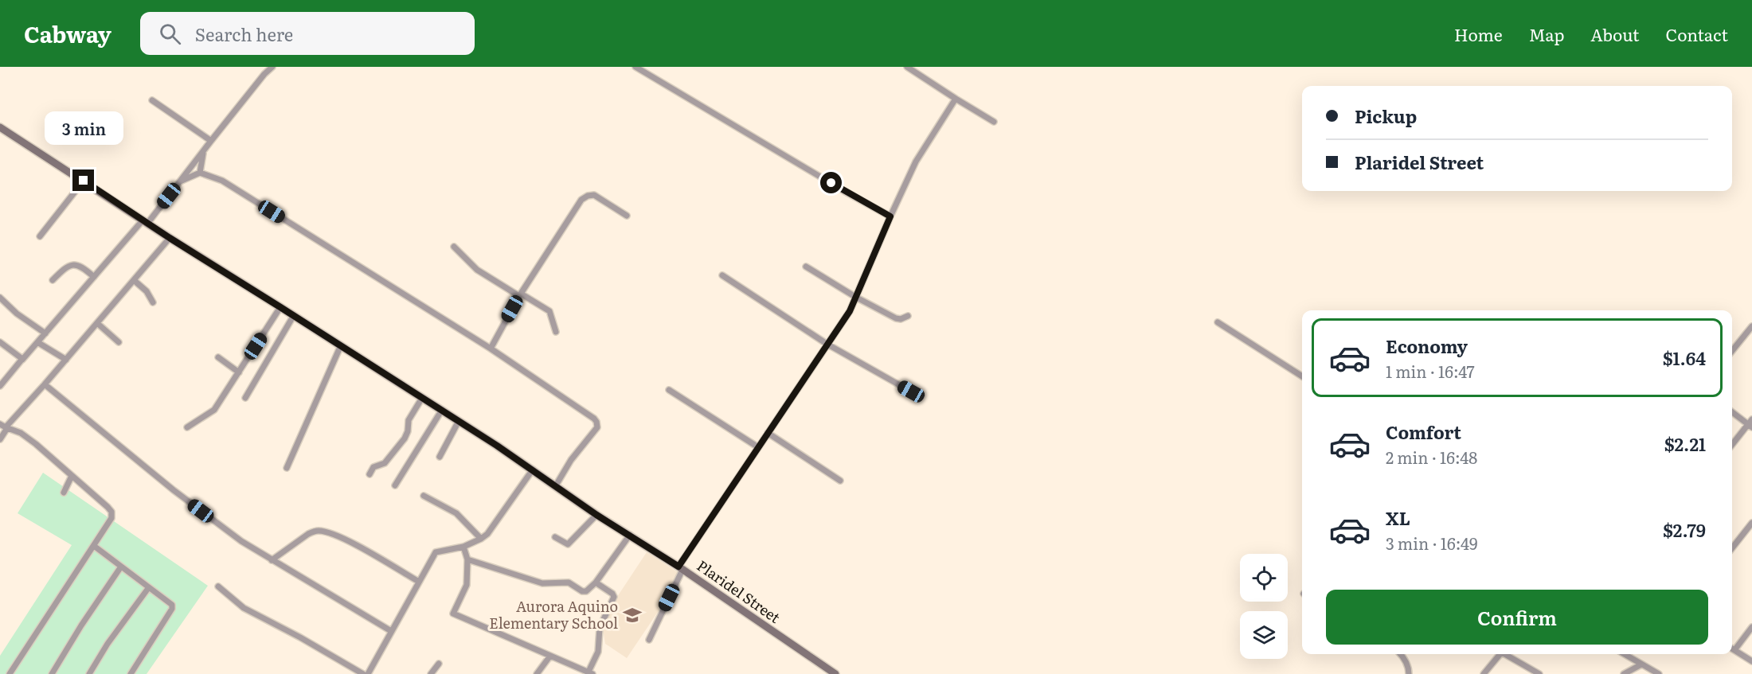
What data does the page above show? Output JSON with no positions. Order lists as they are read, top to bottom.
{
  "streets": {
    "street": ["Plaridel Street"]
  },
  "places": {
    "school or university": ["Aurora Aquino Elementary School"]
  },
  "page": {
    "header": "Cabway",
    "search": "Search here",
    "nav": [
      "Home",
      "Map",
      "About",
      "Contact"
    ],
    "banner": ["Pickup", "Plaridel Street"],
    "bubble": "3 min",
    "list": [
      {
        "name": "Economy",
        "note": "1 min · 16:47",
        "value": "$1.64"
      },
      {
        "name": "Comfort",
        "note": "2 min · 16:48",
        "value": "$2.21"
      },
      {
        "name": "XL",
        "note": "3 min · 16:49",
        "value": "$2.79"
      }
    ],
    "buttons": "Confirm"
  }
}
